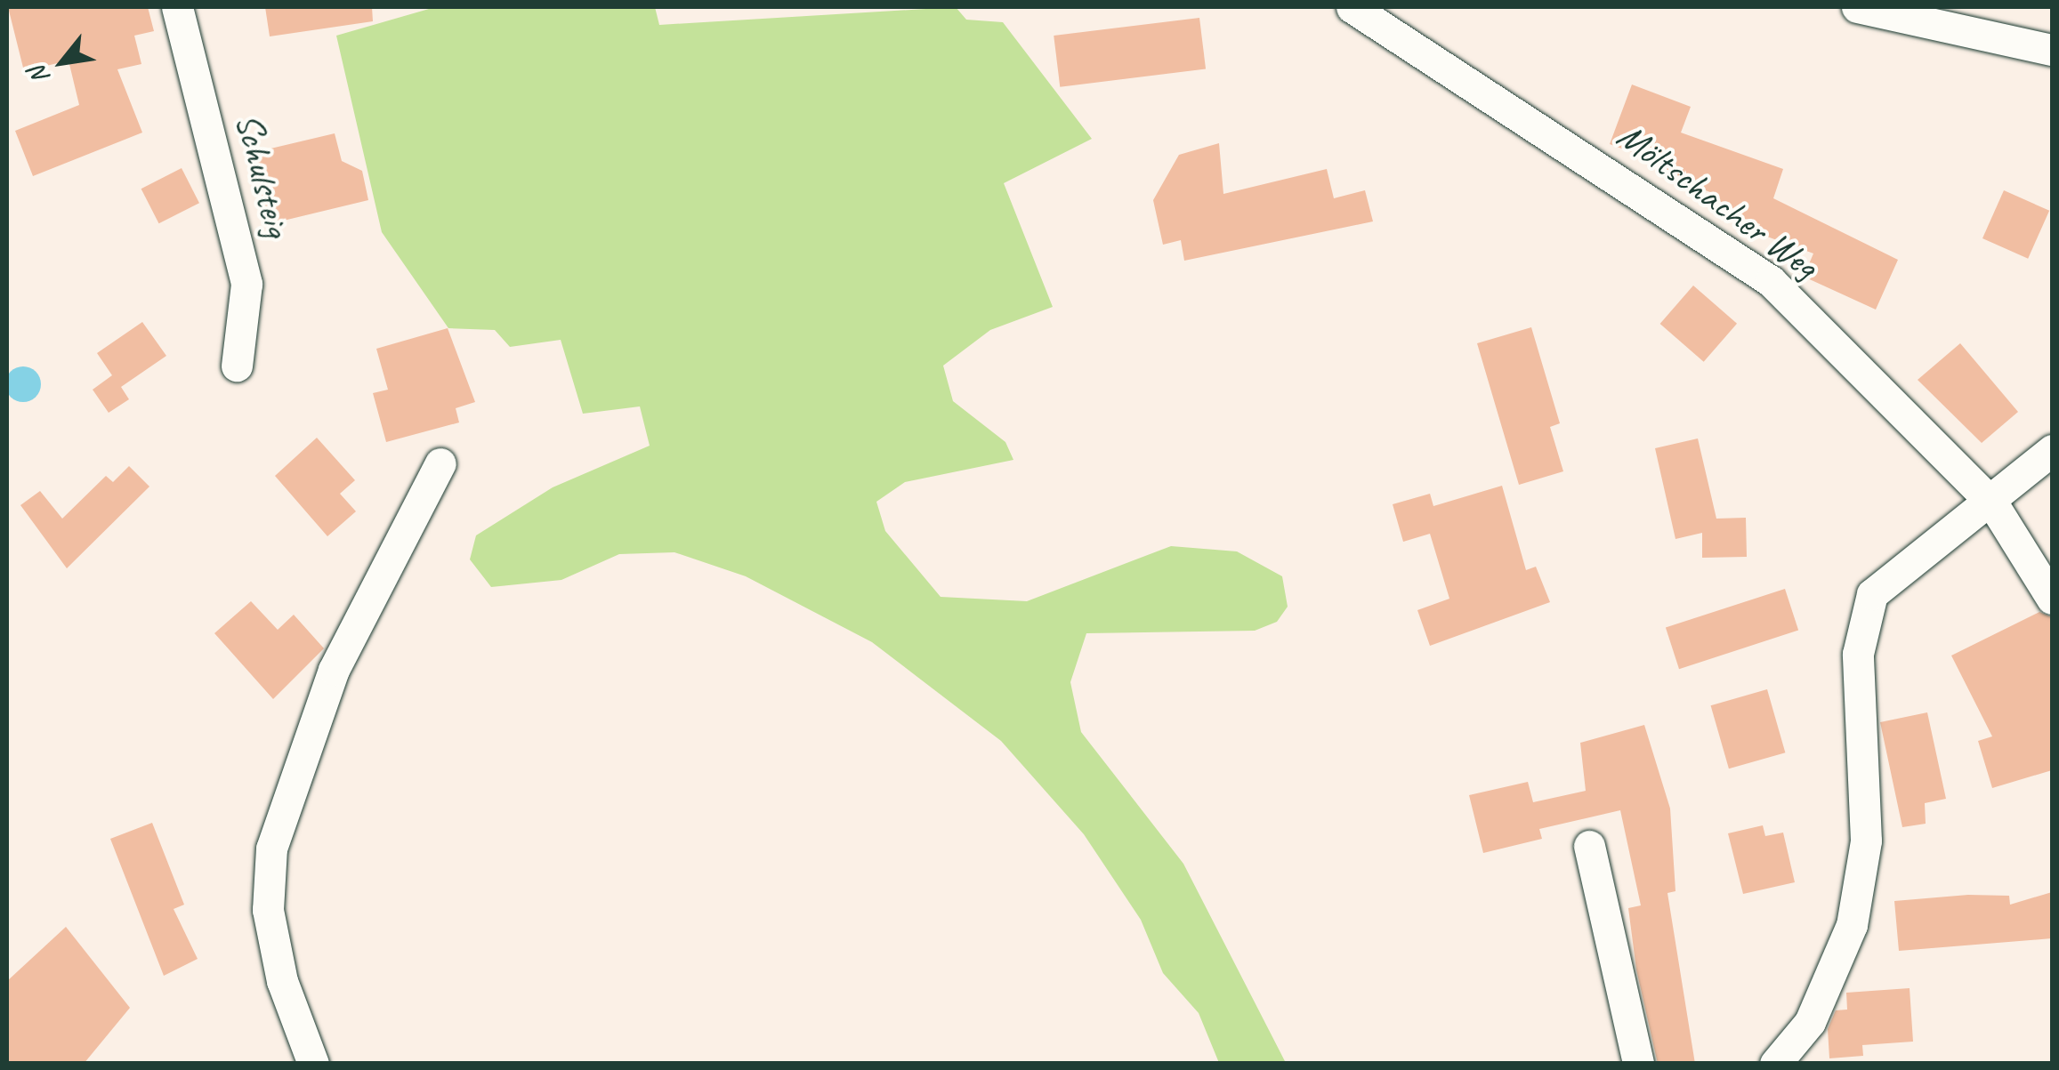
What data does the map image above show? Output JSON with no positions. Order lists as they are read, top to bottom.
{
  "streets": {
    "street": ["Schulsteig", "Möltschacher Weg"]
  },
  "north": "bottom left"
}
